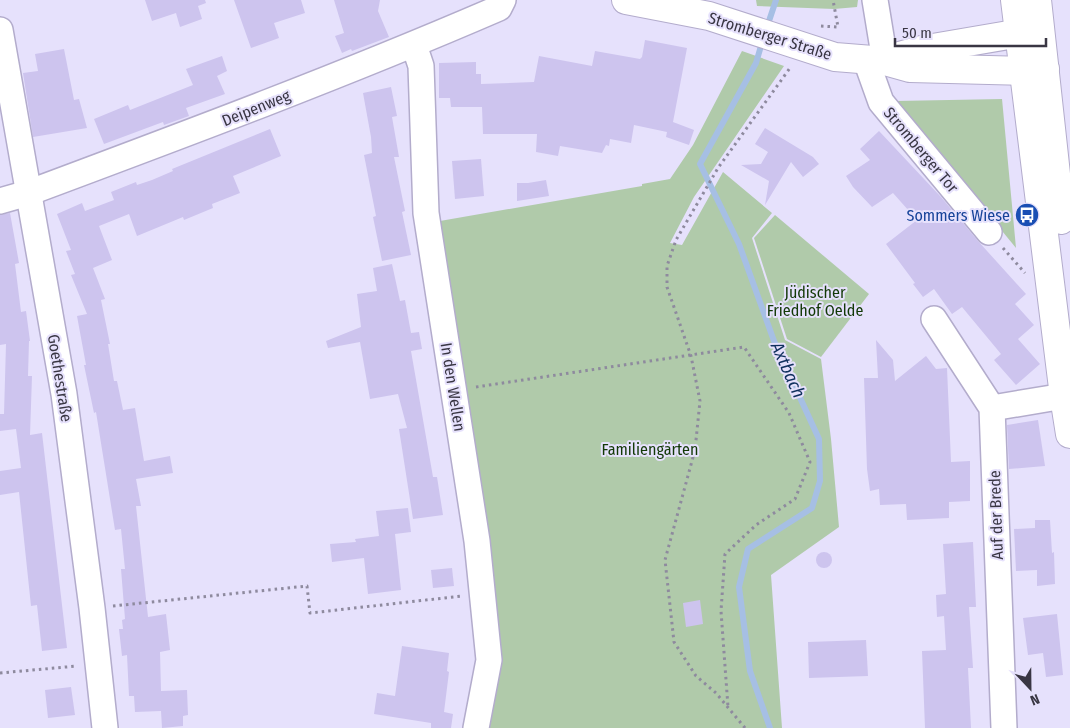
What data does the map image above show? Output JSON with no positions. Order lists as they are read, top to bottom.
{
  "streets": {
    "main road": ["Stromberger Straße"],
    "street": [
      "Deipenweg",
      "Stromberger Tor",
      "Goethestraße",
      "In den Wellen",
      "Auf der Brede"
    ]
  },
  "crossings": [
    ["Stromberger Straße", "Stromberger Tor"],
    ["Deipenweg", "Goethestraße"],
    ["Deipenweg", "In den Wellen"]
  ],
  "water": ["Axtbach"],
  "parks": ["Jüdischer Friedhof Oelde", "Familiengärten"],
  "places": {
    "bus stop": ["Sommers Wiese"]
  },
  "scale_bar": "50 m",
  "north": "bottom"
}
